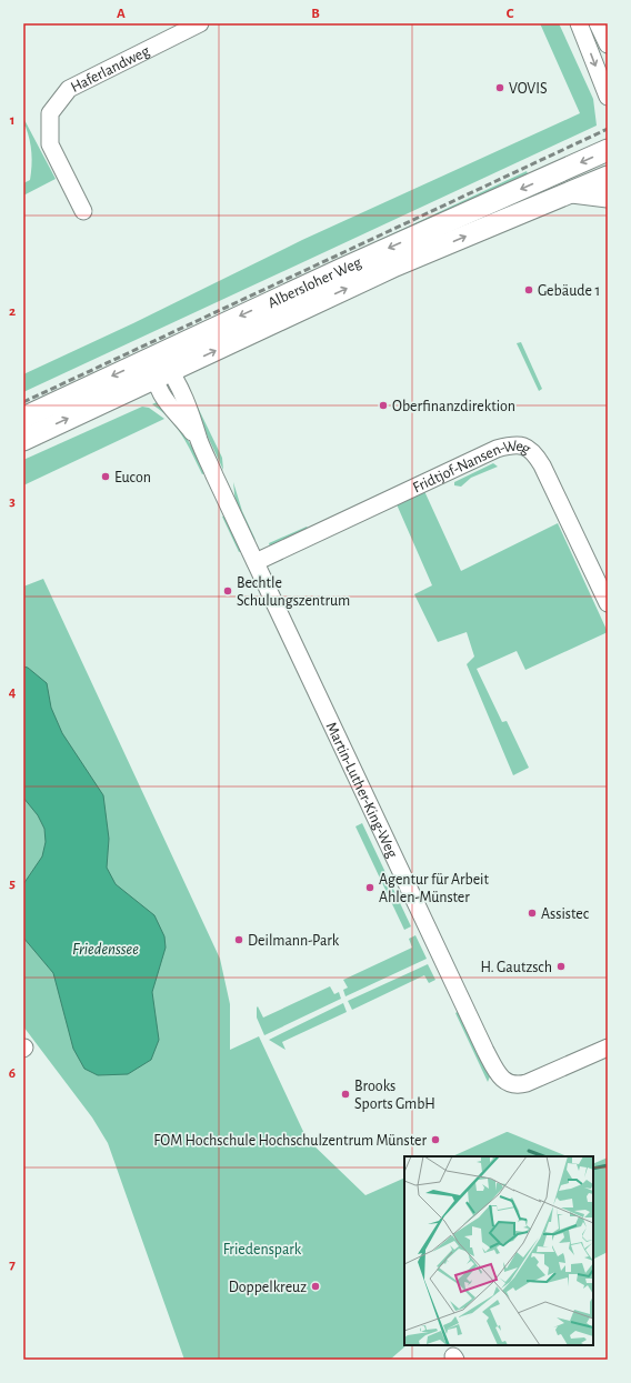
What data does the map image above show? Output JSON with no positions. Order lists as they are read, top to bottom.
{
  "streets": {
    "main road": ["Albersloher Weg"],
    "street": ["Haferlandweg", "Fridtjof-Nansen-Weg", "Martin-Luther-King-Weg"]
  },
  "crossings": [
    ["Albersloher Weg", "Martin-Luther-King-Weg"],
    ["Fridtjof-Nansen-Weg", "Martin-Luther-King-Weg"]
  ],
  "water": ["Friedenssee"],
  "parks": ["Friedenspark"],
  "places": [
    "VOVIS",
    "Gebäude 1",
    "Oberfinanzdirektion",
    "Eucon",
    "Bechtle Schulungszentrum",
    "Agentur für Arbeit Ahlen-Münster",
    "Assistec",
    "Deilmann-Park",
    "H. Gautzsch",
    "Brooks Sports GmbH",
    "FOM Hochschule Hochschulzentrum Münster",
    "Doppelkreuz"
  ],
  "grid": {
    "columns": ["A", "B", "C"],
    "rows": [
      "1",
      "2",
      "3",
      "4",
      "5",
      "6",
      "7"
    ]
  }
}
